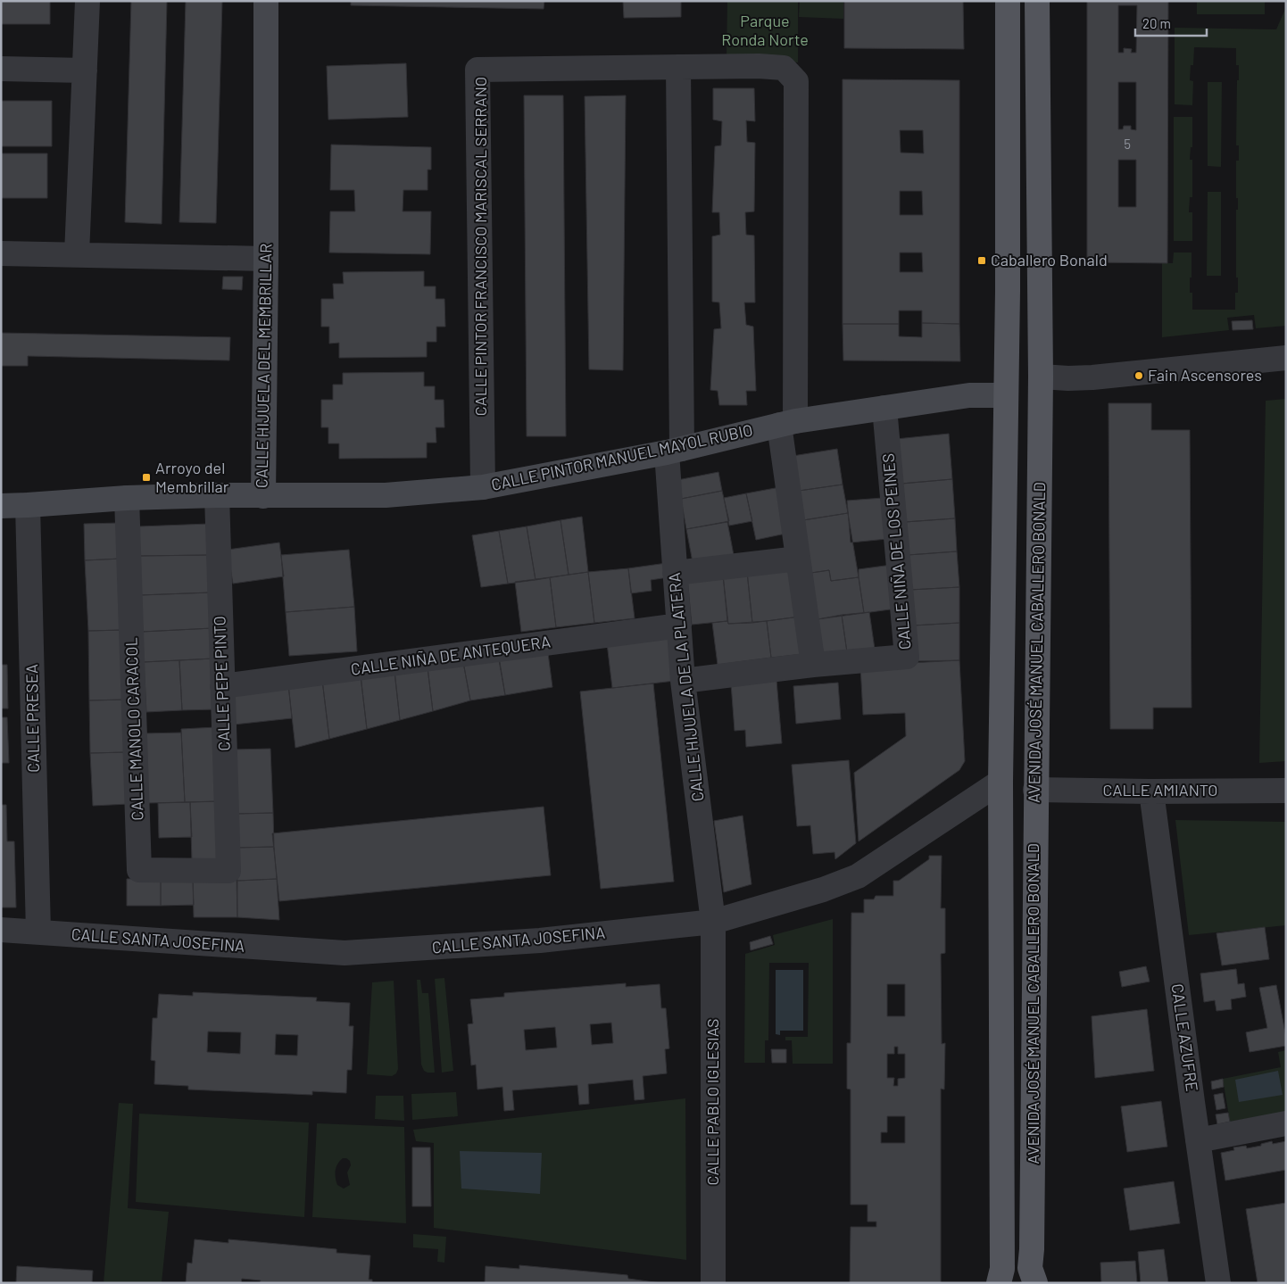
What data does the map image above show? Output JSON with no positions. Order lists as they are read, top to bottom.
{
  "streets": {
    "main road": ["AVENIDA JOSÉ MANUEL CABALLERO BONALD"],
    "street": [
      "CALLE PINTOR FRANCISCO MARISCAL SERRANO",
      "CALLE HIJUELA DEL MEMBRILLAR",
      "CALLE PINTOR MANUEL MAYOL RUBIO",
      "CALLE NIÑA DE LOS PEINES",
      "CALLE NIÑA DE ANTEQUERA",
      "CALLE PEPE PINTO",
      "CALLE HIJUELA DE LA PLATERA",
      "CALLE PRESEA",
      "CALLE MANOLO CARACOL",
      "CALLE AMIANTO",
      "CALLE SANTA JOSEFINA",
      "CALLE AZUFRE",
      "CALLE PABLO IGLESIAS"
    ]
  },
  "crossings": [
    ["CALLE PINTOR FRANCISCO MARISCAL SERRANO", "CALLE PINTOR MANUEL MAYOL RUBIO"],
    ["CALLE PINTOR FRANCISCO MARISCAL SERRANO", "CALLE NIÑA DE LOS PEINES"],
    ["CALLE HIJUELA DEL MEMBRILLAR", "CALLE PINTOR MANUEL MAYOL RUBIO"],
    ["CALLE HIJUELA DEL MEMBRILLAR", "CALLE PEPE PINTO"],
    ["CALLE HIJUELA DEL MEMBRILLAR", "CALLE PRESEA"],
    ["CALLE HIJUELA DEL MEMBRILLAR", "CALLE MANOLO CARACOL"],
    ["CALLE PINTOR MANUEL MAYOL RUBIO", "CALLE NIÑA DE LOS PEINES"],
    ["CALLE PINTOR MANUEL MAYOL RUBIO", "AVENIDA JOSÉ MANUEL CABALLERO BONALD"],
    ["CALLE PINTOR MANUEL MAYOL RUBIO", "CALLE HIJUELA DE LA PLATERA"],
    ["CALLE NIÑA DE LOS PEINES", "CALLE HIJUELA DE LA PLATERA"],
    ["AVENIDA JOSÉ MANUEL CABALLERO BONALD", "CALLE AMIANTO"],
    ["AVENIDA JOSÉ MANUEL CABALLERO BONALD", "CALLE SANTA JOSEFINA"],
    ["CALLE NIÑA DE ANTEQUERA", "CALLE PEPE PINTO"],
    ["CALLE NIÑA DE ANTEQUERA", "CALLE HIJUELA DE LA PLATERA"],
    ["CALLE PEPE PINTO", "CALLE MANOLO CARACOL"],
    ["CALLE HIJUELA DE LA PLATERA", "CALLE SANTA JOSEFINA"],
    ["CALLE HIJUELA DE LA PLATERA", "CALLE PABLO IGLESIAS"],
    ["CALLE PRESEA", "CALLE SANTA JOSEFINA"],
    ["CALLE AMIANTO", "CALLE AZUFRE"],
    ["CALLE SANTA JOSEFINA", "CALLE PABLO IGLESIAS"]
  ],
  "parks": ["Parque Ronda Norte"],
  "places": {
    "transit": ["Caballero Bonald", "Arroyo del Membrillar"],
    "other": ["Fain Ascensores"]
  },
  "house_numbers": ["5"],
  "scale_bar": "20 m"
}
